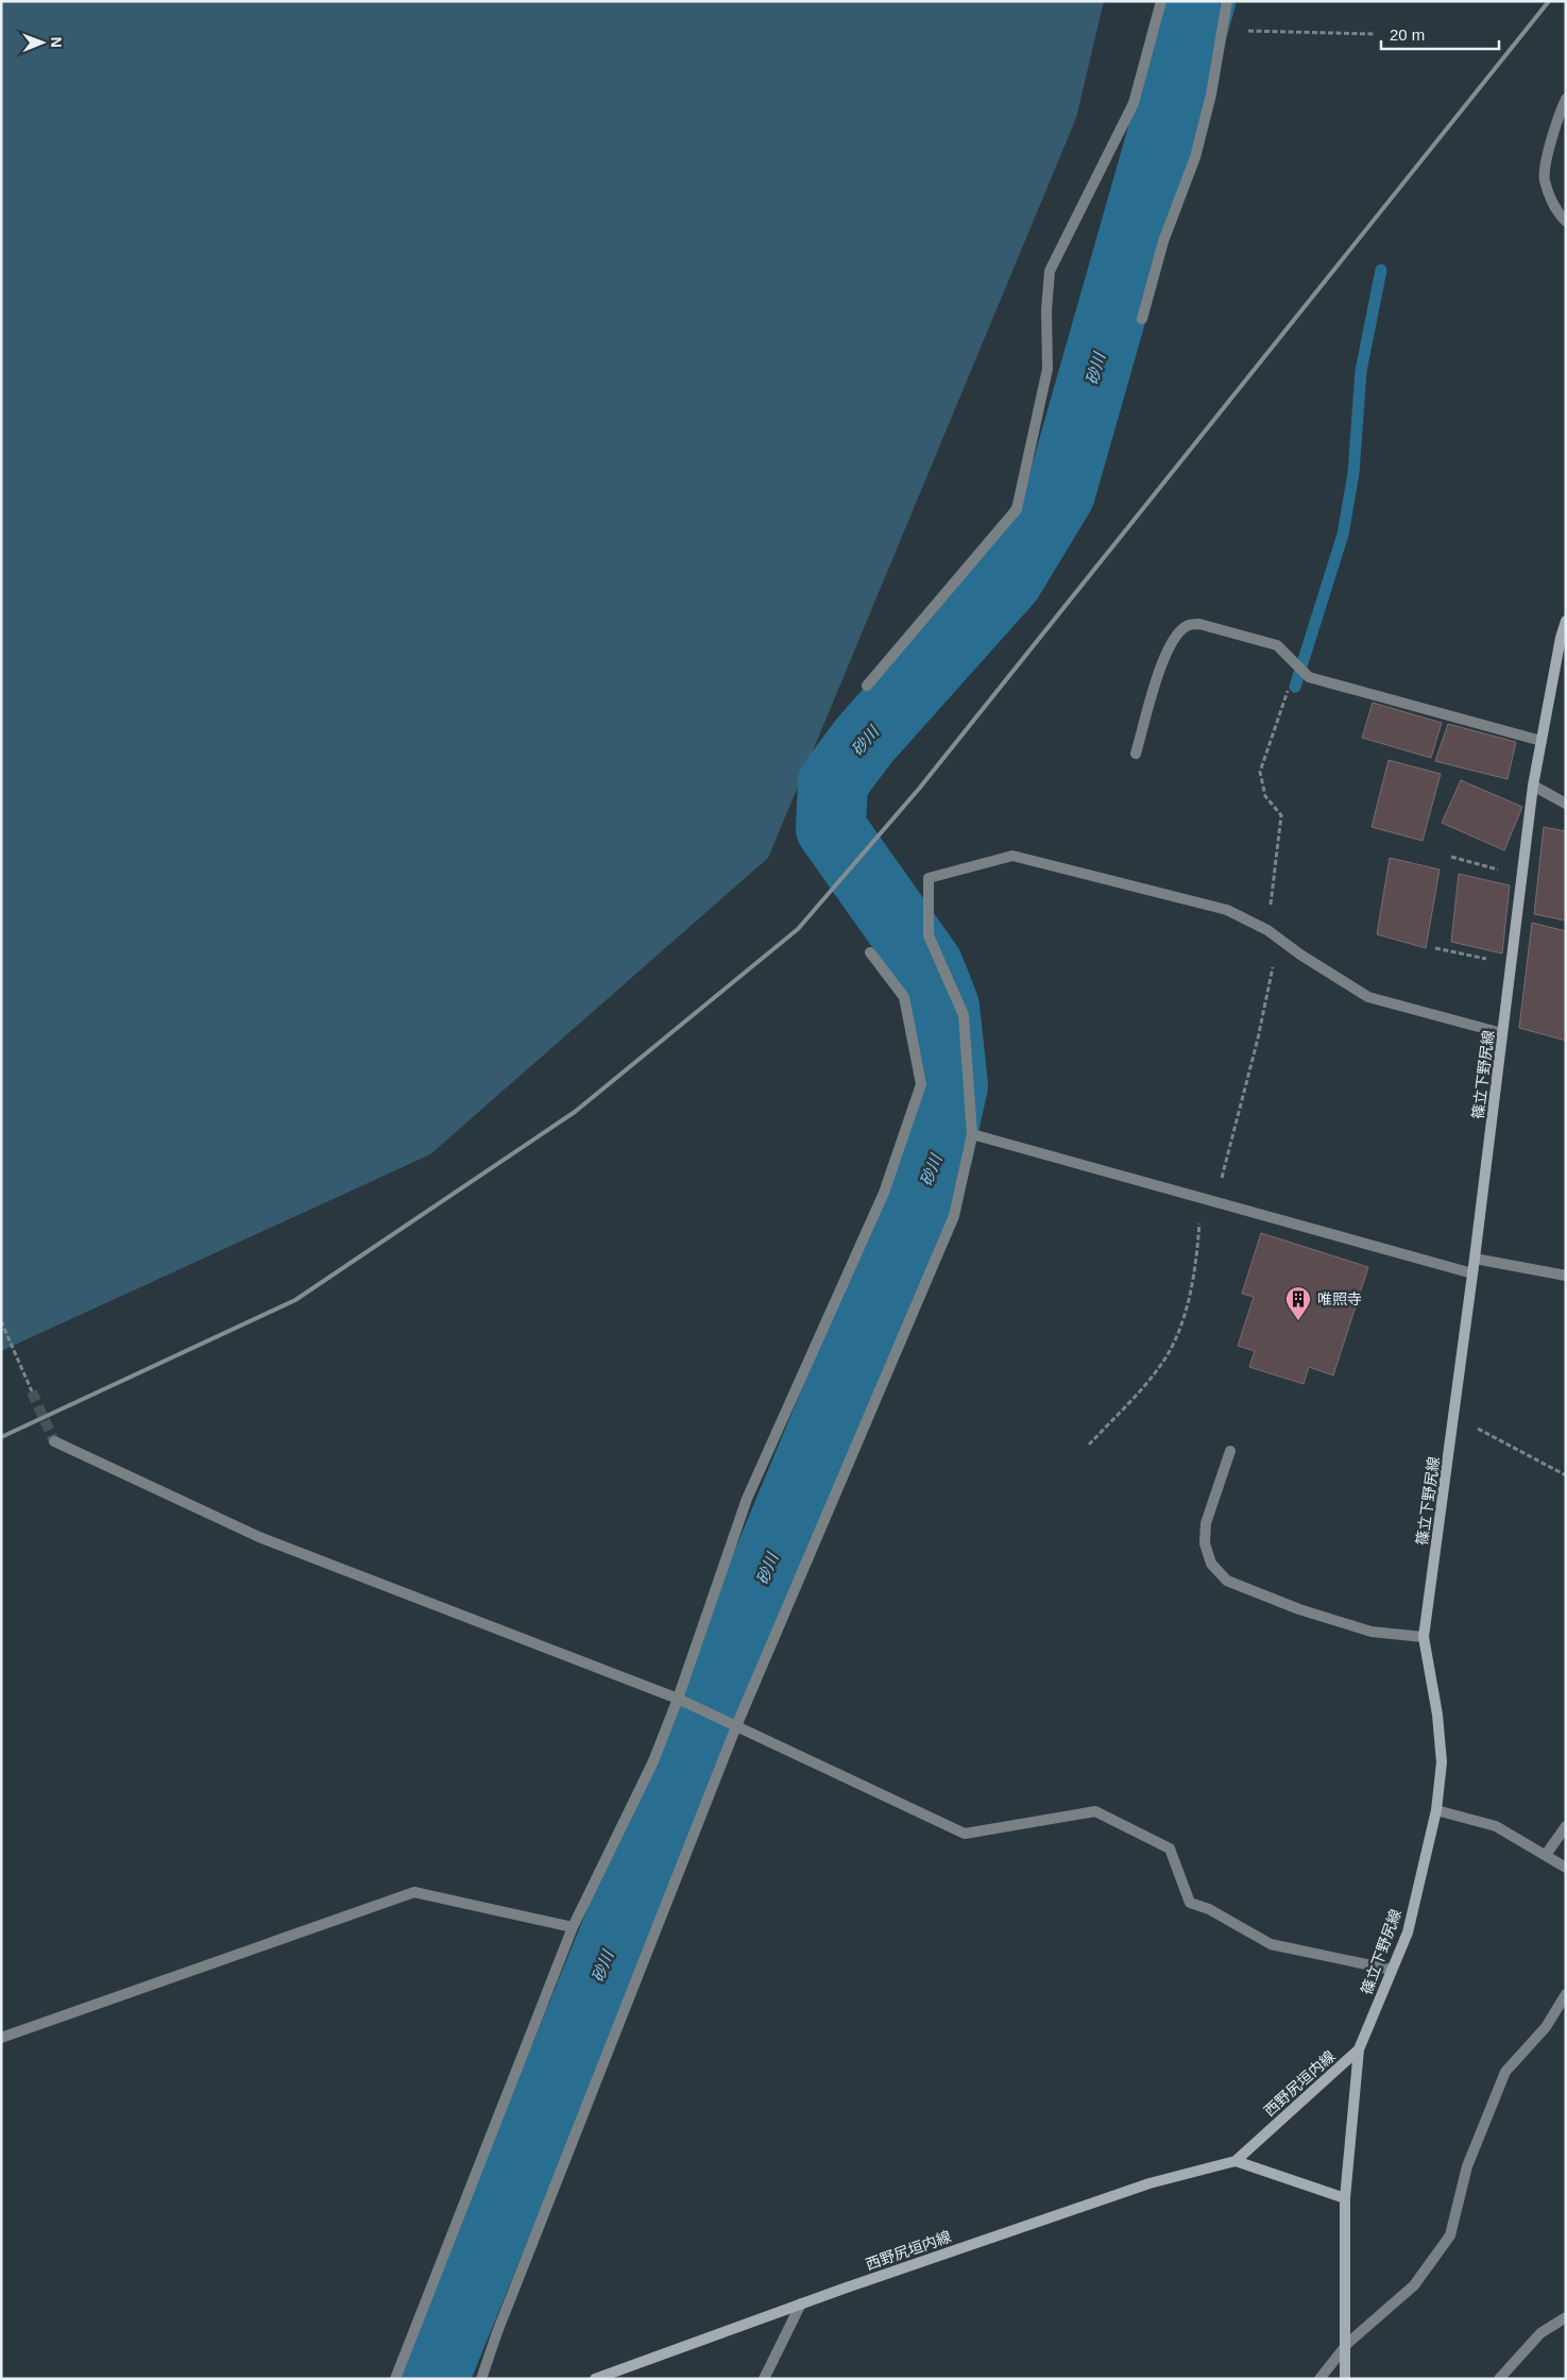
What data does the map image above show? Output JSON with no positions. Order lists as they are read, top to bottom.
{
  "streets": {
    "main road": ["篠立下野尻線", "西野尻垣内線"]
  },
  "crossings": [
    ["篠立下野尻線", "西野尻垣内線"]
  ],
  "water": ["砂川"],
  "places": {
    "building": ["唯照寺"]
  },
  "scale_bar": "20 m",
  "north": "right"
}
